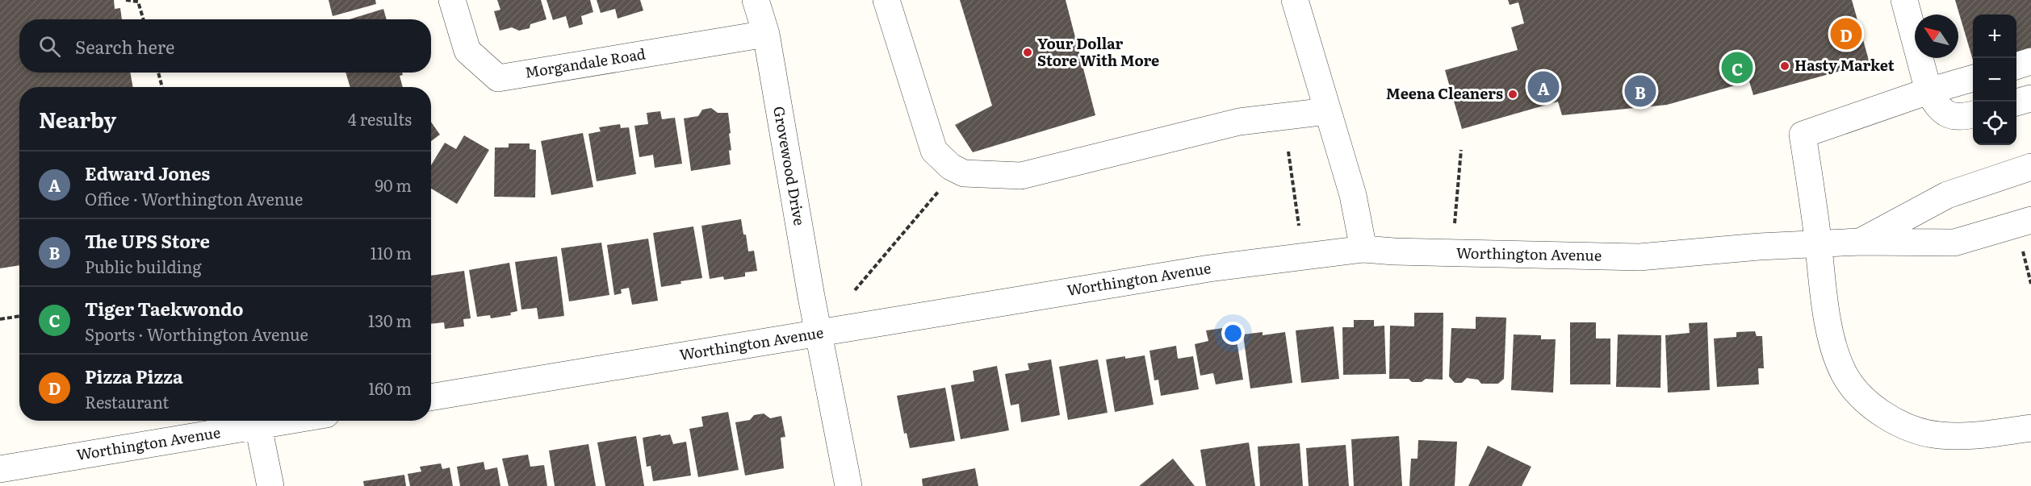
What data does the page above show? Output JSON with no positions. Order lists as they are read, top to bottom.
{
  "streets": {
    "street": ["Morgandale Road", "Grovewood Drive", "Worthington Avenue"]
  },
  "crossings": [
    ["Morgandale Road", "Grovewood Drive"],
    ["Grovewood Drive", "Worthington Avenue"]
  ],
  "places": ["Your Dollar Store With More", "Hasty Market", "Meena Cleaners"],
  "north": "top left",
  "page": {
    "map_buttons": ["+", "−"],
    "pins": [
      "D",
      "C",
      "A",
      "B"
    ],
    "search": "Search here",
    "heading": ["Nearby", "4 results"],
    "list": [
      {
        "mark": "A",
        "name": "Edward Jones",
        "note": "Office · Worthington Avenue",
        "value": "90 m"
      },
      {
        "mark": "B",
        "name": "The UPS Store",
        "note": "Public building",
        "value": "110 m"
      },
      {
        "mark": "C",
        "name": "Tiger Taekwondo",
        "note": "Sports · Worthington Avenue",
        "value": "130 m"
      },
      {
        "mark": "D",
        "name": "Pizza Pizza",
        "note": "Restaurant",
        "value": "160 m"
      }
    ]
  }
}
